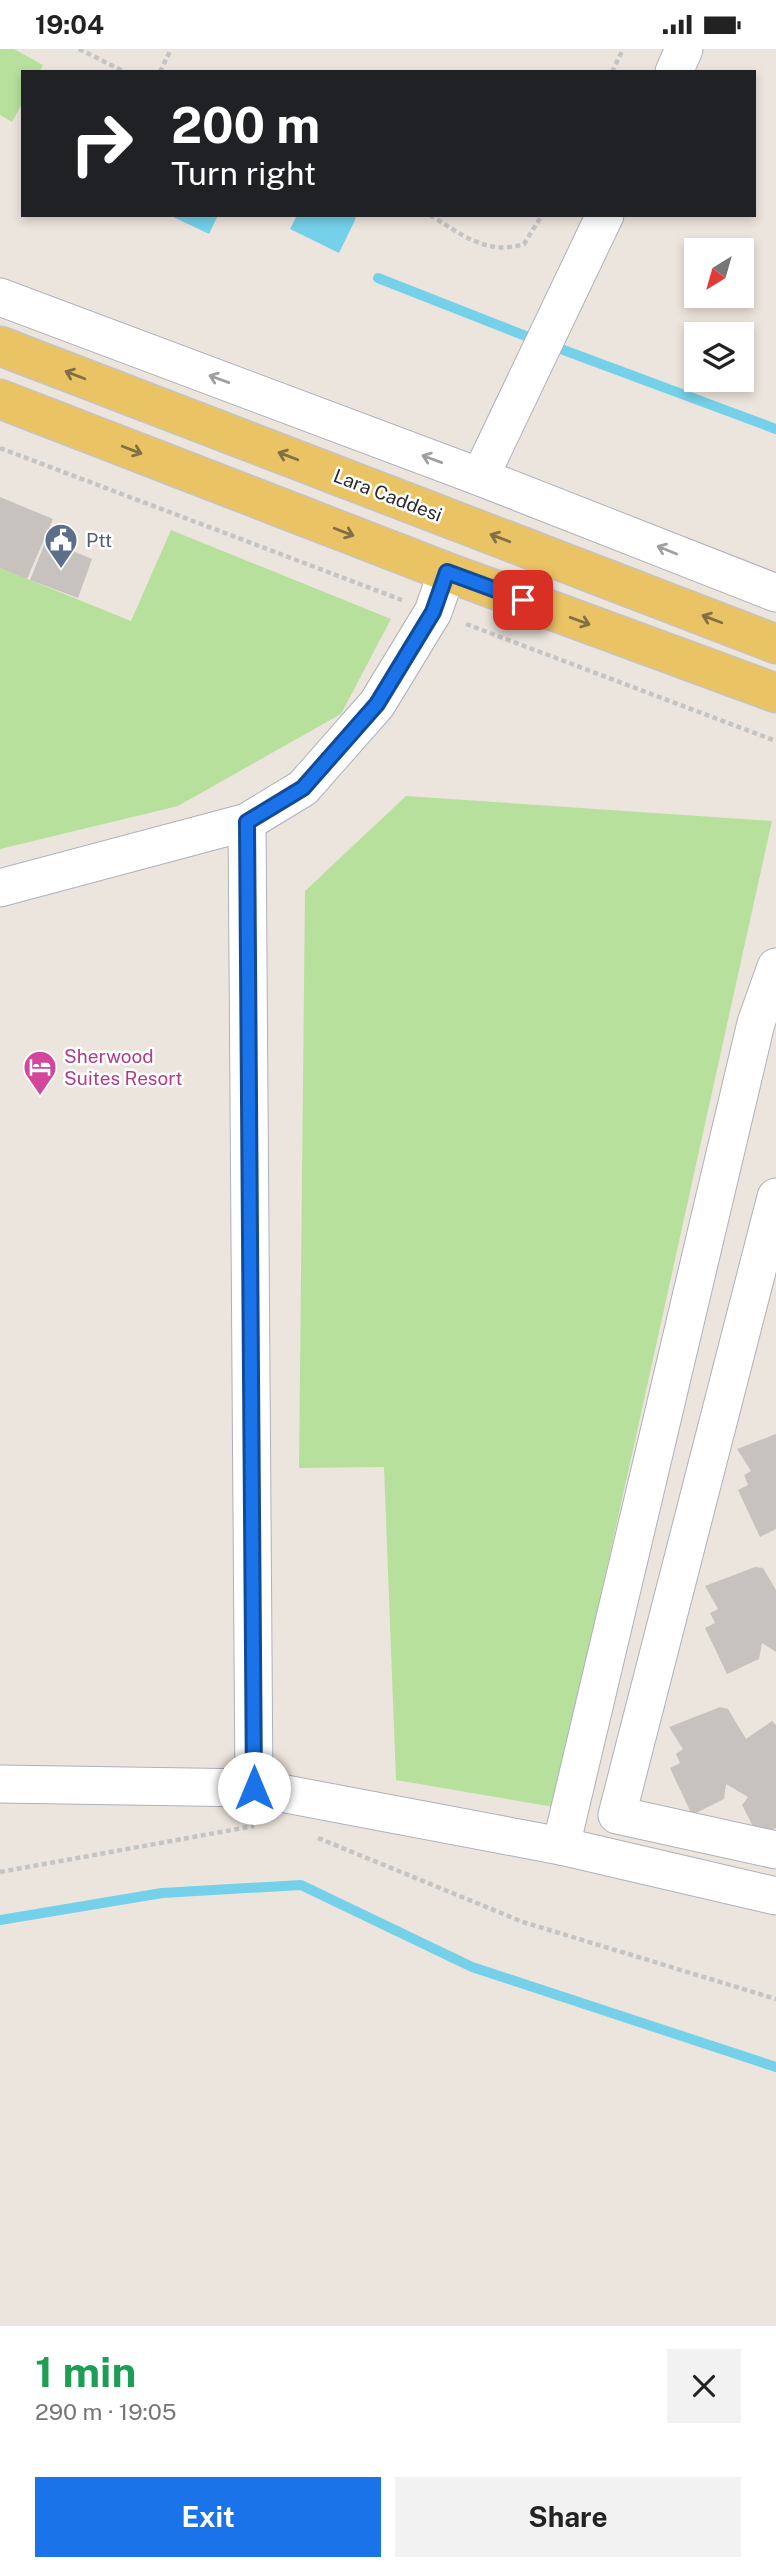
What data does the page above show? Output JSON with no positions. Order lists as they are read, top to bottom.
{
  "streets": {
    "main road": ["Lara Caddesi"]
  },
  "places": {
    "public building": ["Ptt"],
    "hotel": ["Sherwood Suites Resort"]
  },
  "north": "bottom left",
  "page": {
    "status": "19:04",
    "turn": ["200 m", "Turn right"],
    "heading": ["1 min", "290 m · 19:05"],
    "buttons": ["Exit", "Share"]
  }
}
